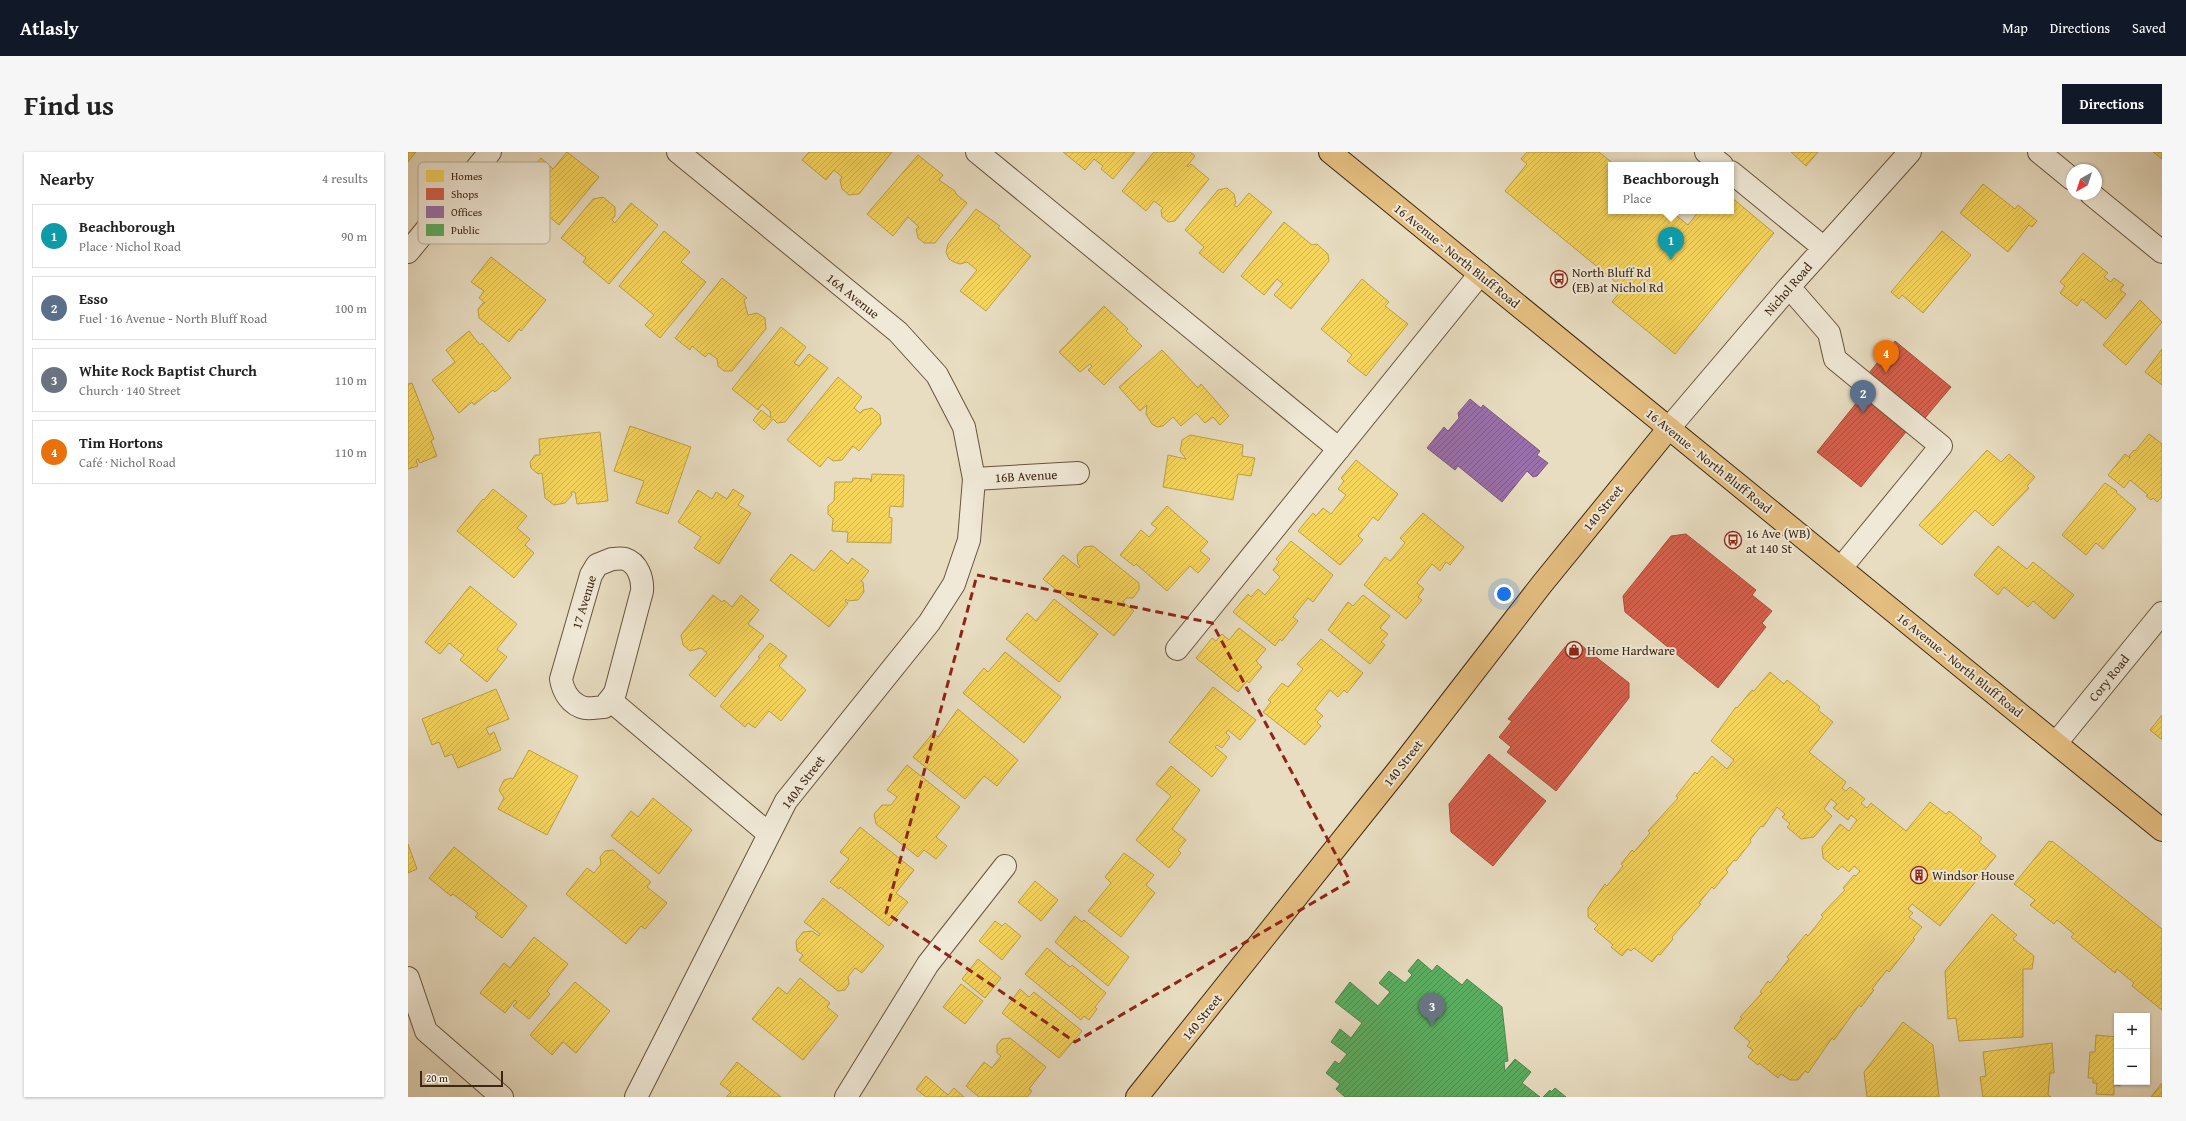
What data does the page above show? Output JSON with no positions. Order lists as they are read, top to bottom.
{
  "streets": {
    "main road": ["16 Avenue - North Bluff Road", "140 Street"],
    "street": [
      "Nichol Road",
      "16A Avenue",
      "16B Avenue",
      "17 Avenue",
      "Cory Road",
      "140A Street"
    ]
  },
  "crossings": [
    ["16 Avenue - North Bluff Road", "Nichol Road"],
    ["16 Avenue - North Bluff Road", "140 Street"],
    ["16 Avenue - North Bluff Road", "Cory Road"],
    ["Nichol Road", "140 Street"],
    ["16A Avenue", "16B Avenue"],
    ["16A Avenue", "140A Street"],
    ["16B Avenue", "140A Street"]
  ],
  "places": {
    "bus stop": ["North Bluff Rd (EB) at Nichol Rd", "16 Ave (WB) at 140 St"],
    "shop": ["Home Hardware"],
    "building": ["Windsor House"]
  },
  "legend": [
    "Homes",
    "Shops",
    "Offices",
    "Public"
  ],
  "scale_bar": "20 m",
  "north": "bottom left",
  "page": {
    "header": "Atlasly",
    "nav": ["Map", "Directions", "Saved"],
    "title": "Find us",
    "buttons": "Directions",
    "heading": ["Nearby", "4 results"],
    "popup": ["Beachborough", "Place"],
    "list": [
      {
        "mark": "1",
        "name": "Beachborough",
        "note": "Place · Nichol Road",
        "value": "90 m"
      },
      {
        "mark": "2",
        "name": "Esso",
        "note": "Fuel · 16 Avenue - North Bluff Road",
        "value": "100 m"
      },
      {
        "mark": "3",
        "name": "White Rock Baptist Church",
        "note": "Church · 140 Street",
        "value": "110 m"
      },
      {
        "mark": "4",
        "name": "Tim Hortons",
        "note": "Café · Nichol Road",
        "value": "110 m"
      }
    ],
    "pins": [
      "1",
      "4",
      "2",
      "3"
    ],
    "map_buttons": ["+", "−"],
    "scale": "20 m"
  }
}
